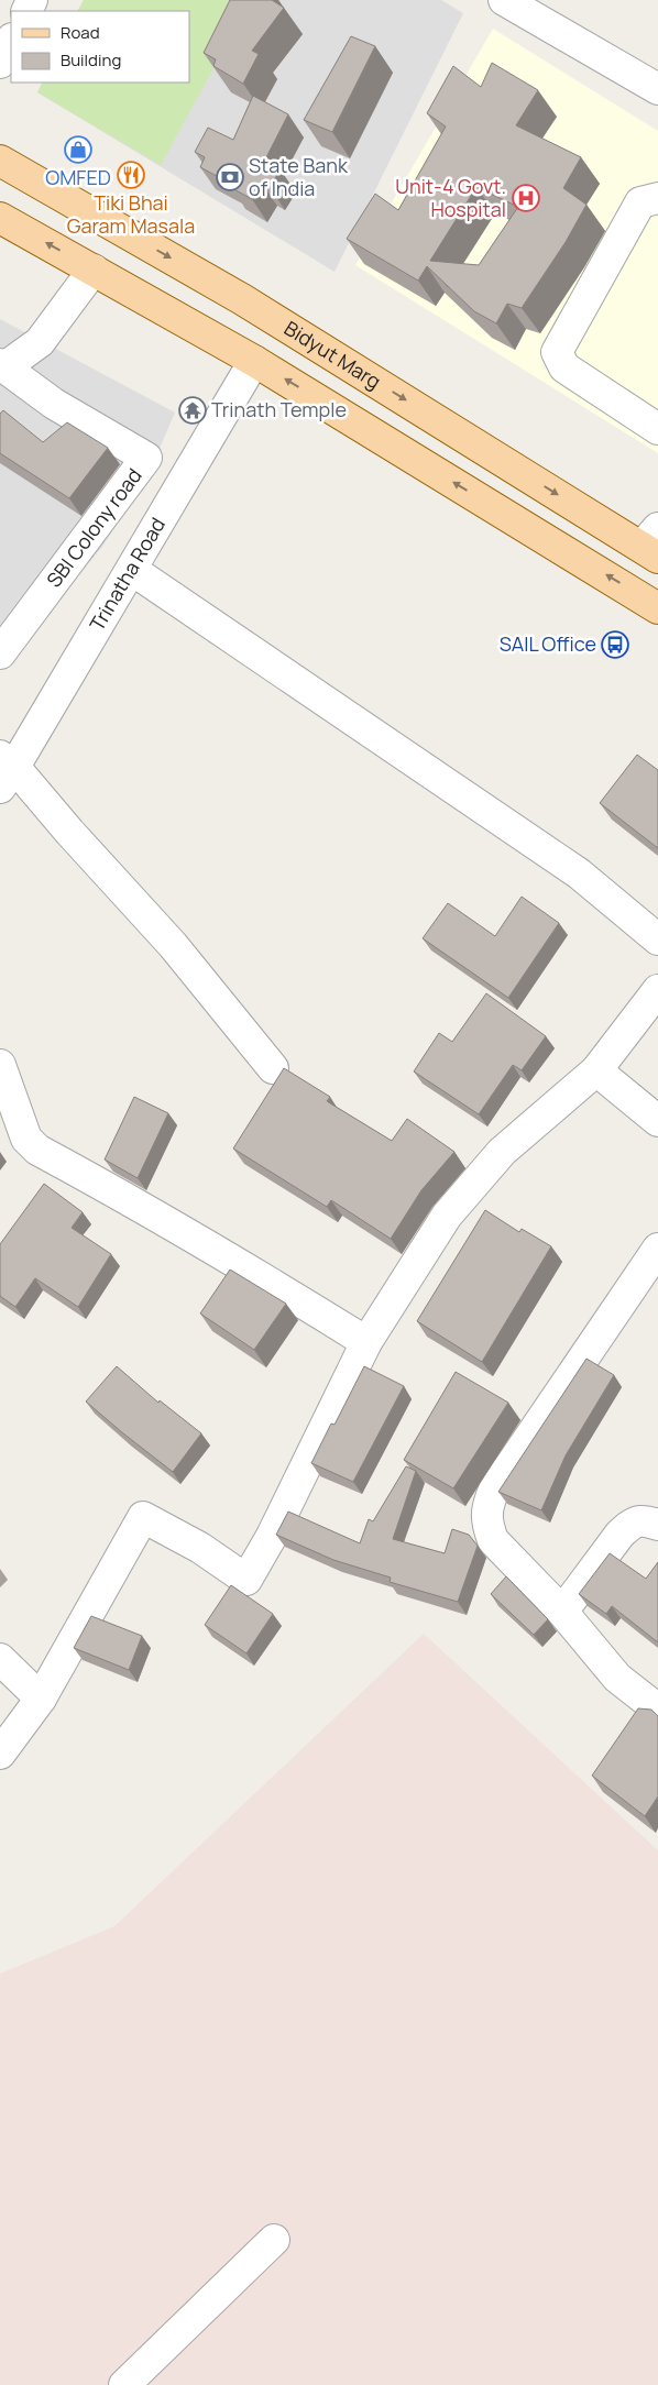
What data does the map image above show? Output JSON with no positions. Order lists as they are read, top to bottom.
{
  "streets": {
    "main road": ["Bidyut Marg"],
    "street": ["SBI Colony road", "Trinatha Road"]
  },
  "places": {
    "shop": ["OMFED"],
    "restaurant": ["Tiki Bhai Garam Masala"],
    "bank": ["State Bank of India"],
    "hospital": ["Unit-4 Govt. Hospital"],
    "temple": ["Trinath Temple"],
    "bus stop": ["SAIL Office"]
  },
  "legend": ["Road", "Building"]
}
